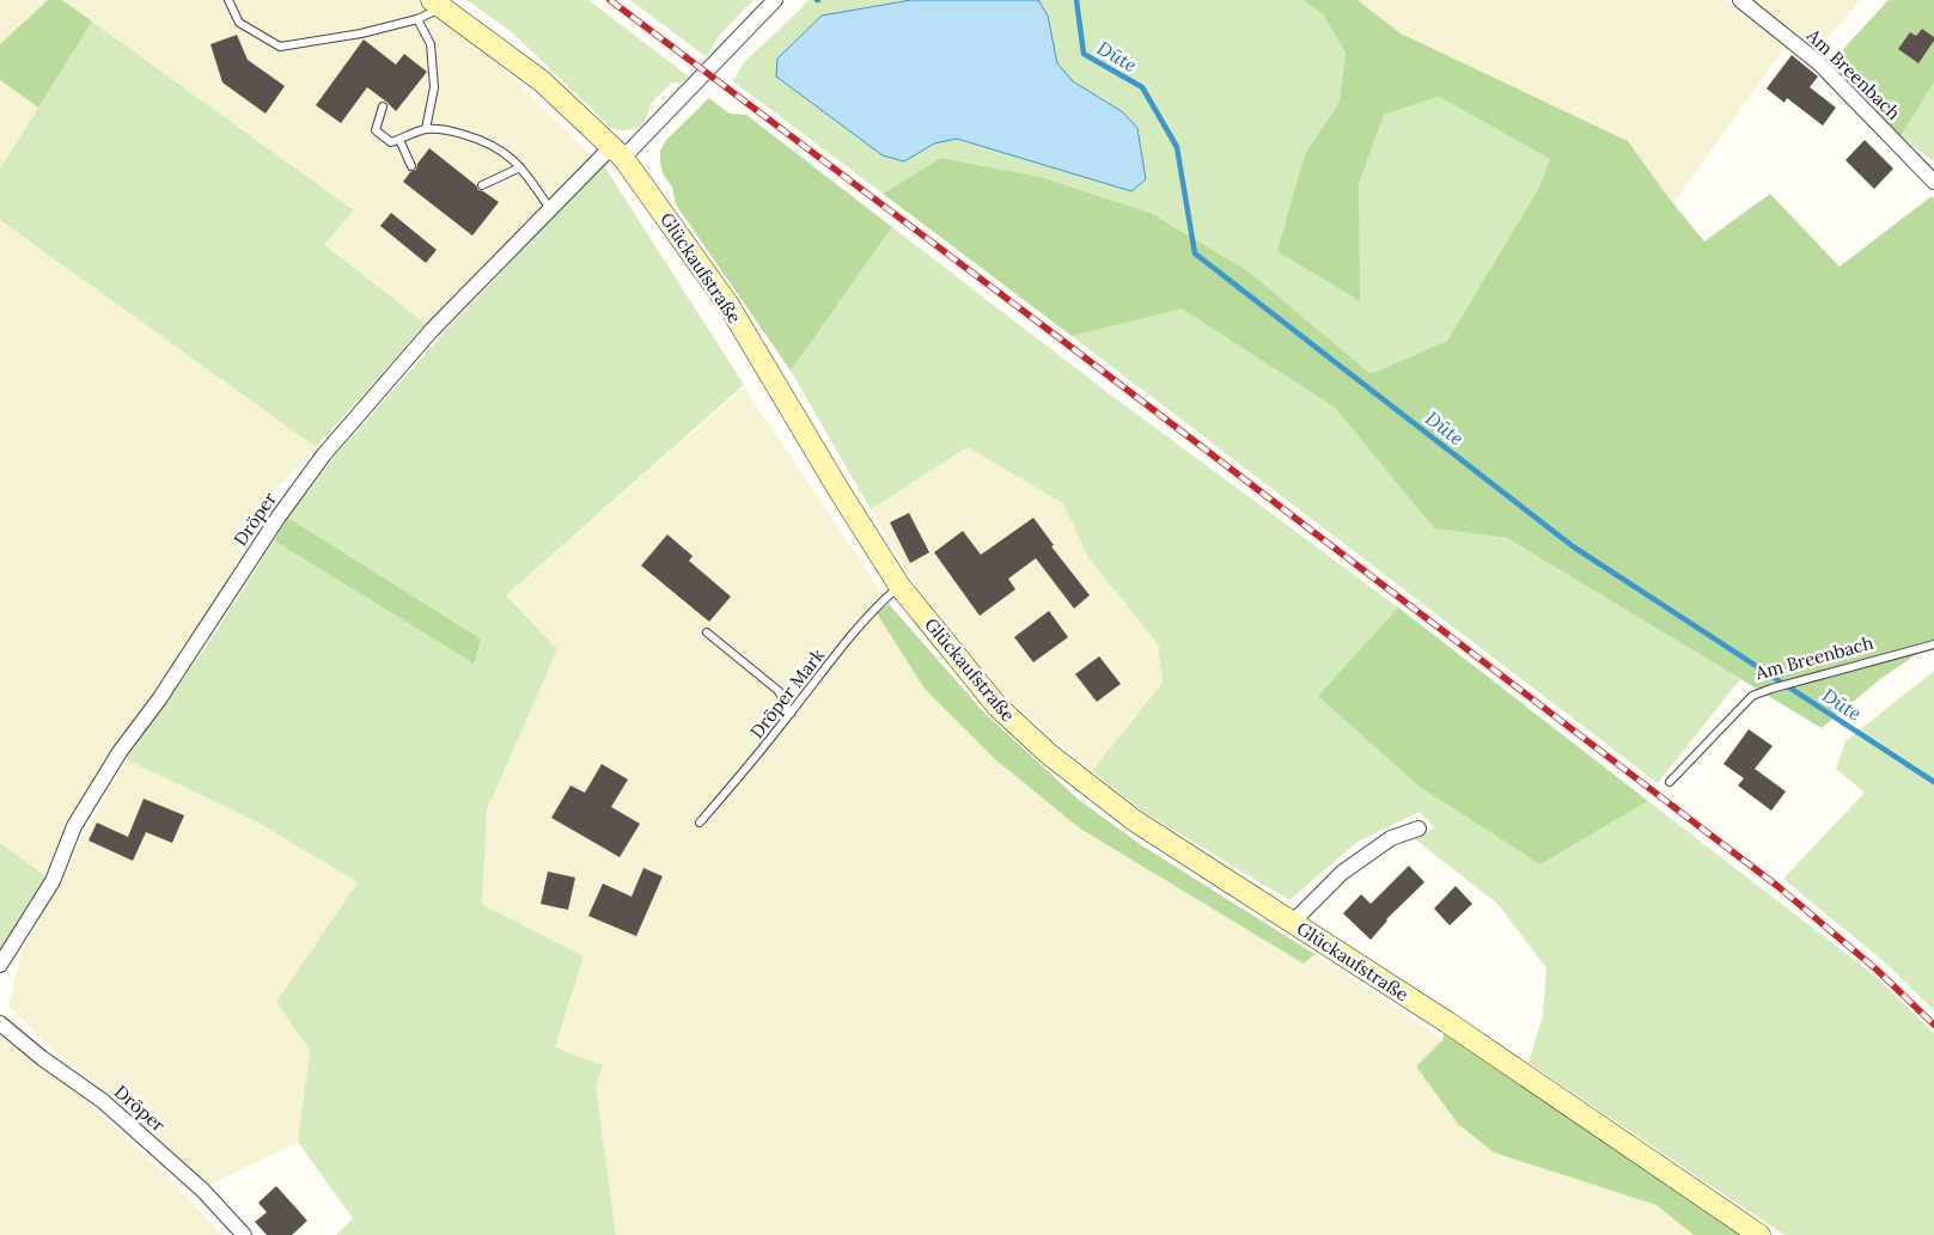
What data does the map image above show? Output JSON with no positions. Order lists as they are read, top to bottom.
{
  "streets": {
    "main road": ["Glückaufstraße"],
    "street": ["Am Breenbach", "Dröper"],
    "lane": ["Dröper Mark"]
  },
  "crossings": [
    ["Glückaufstraße", "Dröper"],
    ["Glückaufstraße", "Dröper Mark"]
  ],
  "water": ["Düte"]
}
